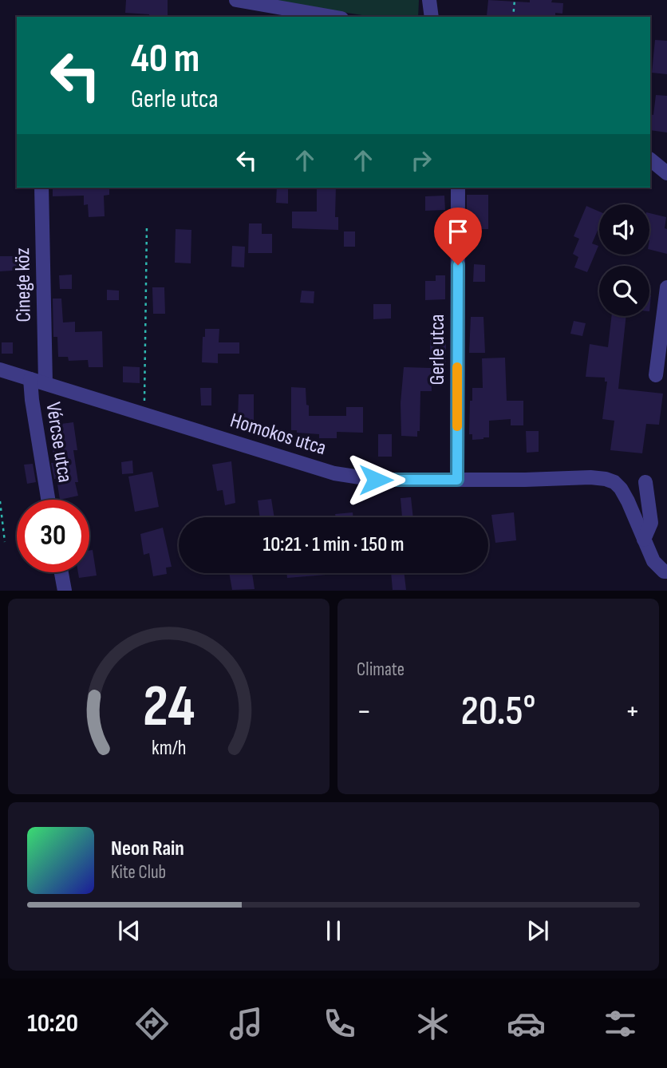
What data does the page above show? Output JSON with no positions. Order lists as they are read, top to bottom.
{
  "streets": {
    "street": [
      "Cinege köz",
      "Gerle utca",
      "Homokos utca",
      "Vércse utca"
    ]
  },
  "crossings": [
    ["Cinege köz", "Homokos utca"],
    ["Gerle utca", "Homokos utca"],
    ["Homokos utca", "Vércse utca"]
  ],
  "page": {
    "turn": ["40 m", "Gerle utca"],
    "limit": "30",
    "trip": "10:21 · 1 min · 150 m",
    "tile": "Climate",
    "heat": ["−", "20.5°", "+"],
    "song": ["Neon Rain", "Kite Club"],
    "tabs": "10:20",
    "gauge": ["24", "km/h"]
  }
}
